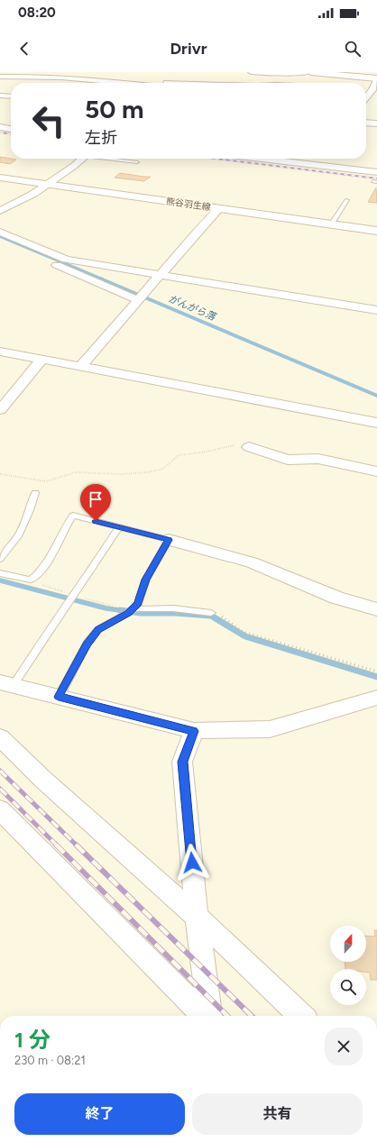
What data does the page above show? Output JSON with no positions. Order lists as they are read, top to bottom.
{
  "streets": {
    "main road": ["熊谷羽生線"]
  },
  "water": ["がんがら落"],
  "north": "top",
  "page": {
    "status": "08:20",
    "header": "Drivr",
    "turn": ["50 m", "左折"],
    "heading": ["1 分", "230 m · 08:21"],
    "buttons": ["終了", "共有"]
  }
}
